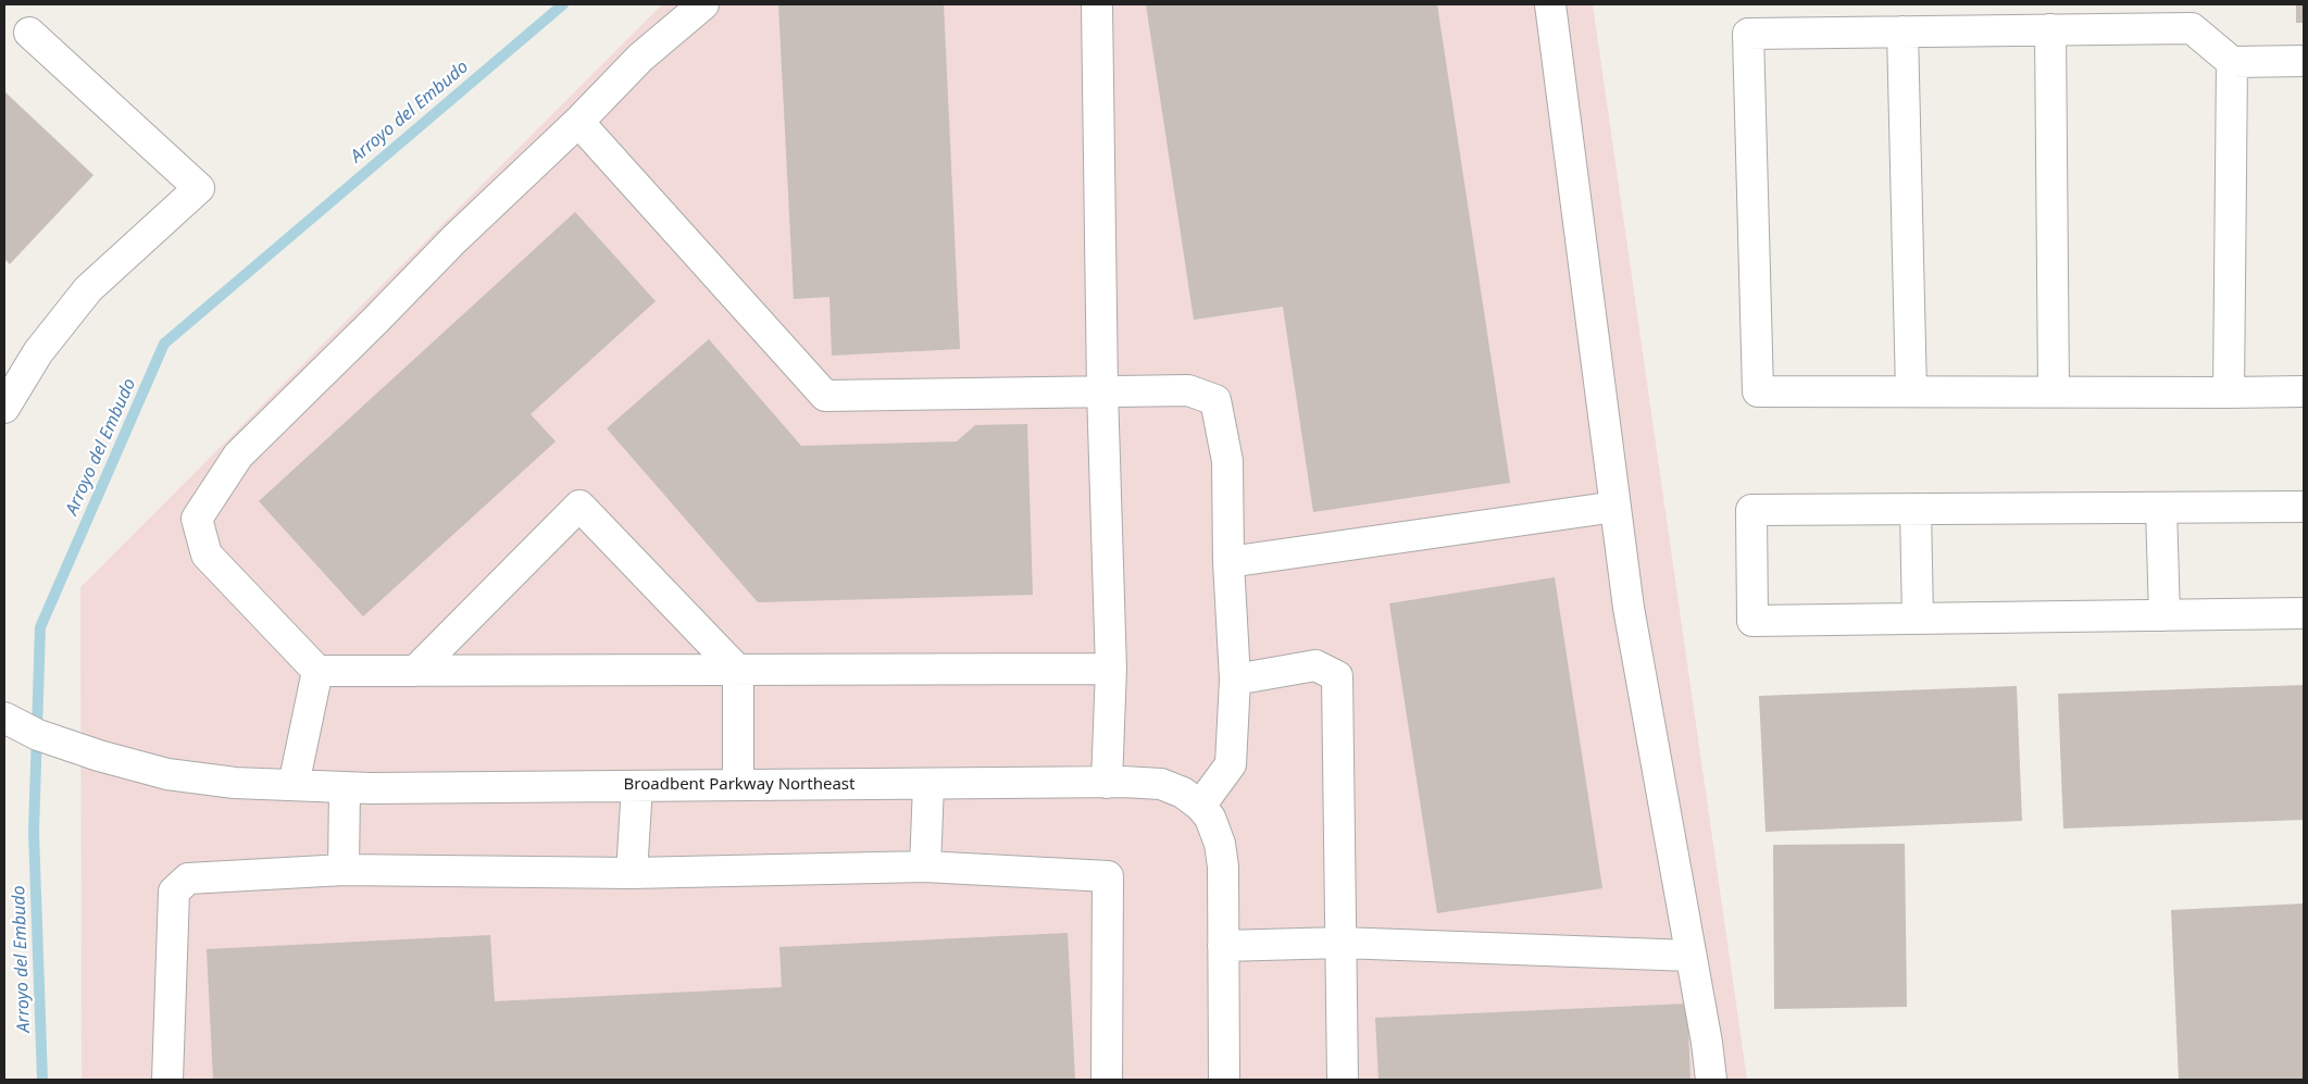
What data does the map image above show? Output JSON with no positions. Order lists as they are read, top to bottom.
{
  "streets": {
    "street": ["Broadbent Parkway Northeast"]
  },
  "water": ["Arroyo del Embudo"]
}
